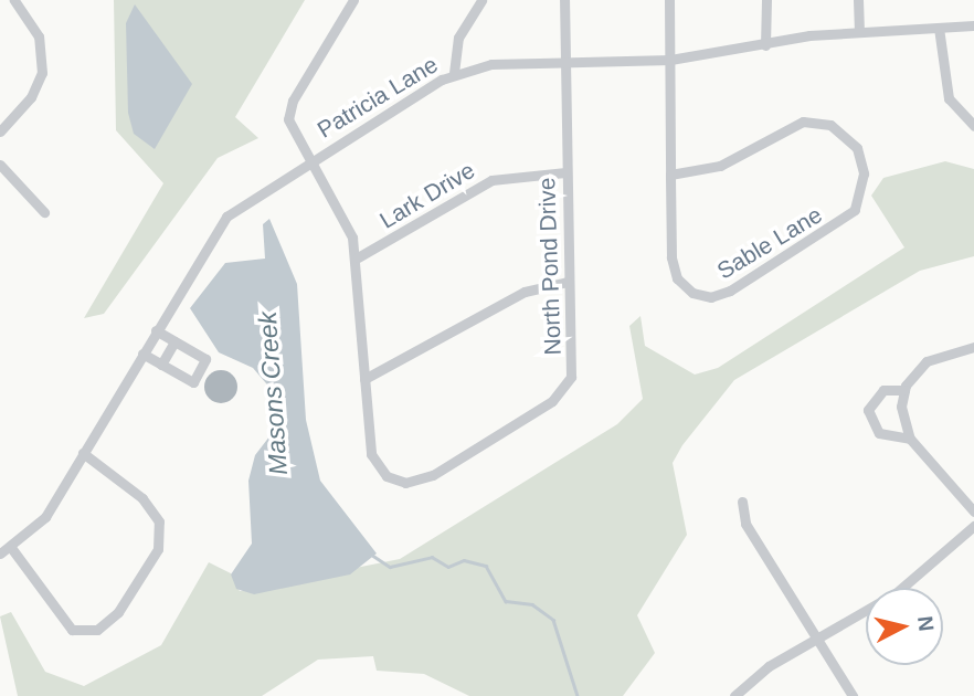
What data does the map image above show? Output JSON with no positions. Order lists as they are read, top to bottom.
{
  "streets": {
    "street": [
      "Patricia Lane",
      "Lark Drive",
      "Sable Lane",
      "North Pond Drive"
    ]
  },
  "crossings": [
    ["Patricia Lane", "Sable Lane"],
    ["Patricia Lane", "North Pond Drive"],
    ["Lark Drive", "North Pond Drive"]
  ],
  "water": ["Masons Creek"],
  "north": "right"
}
